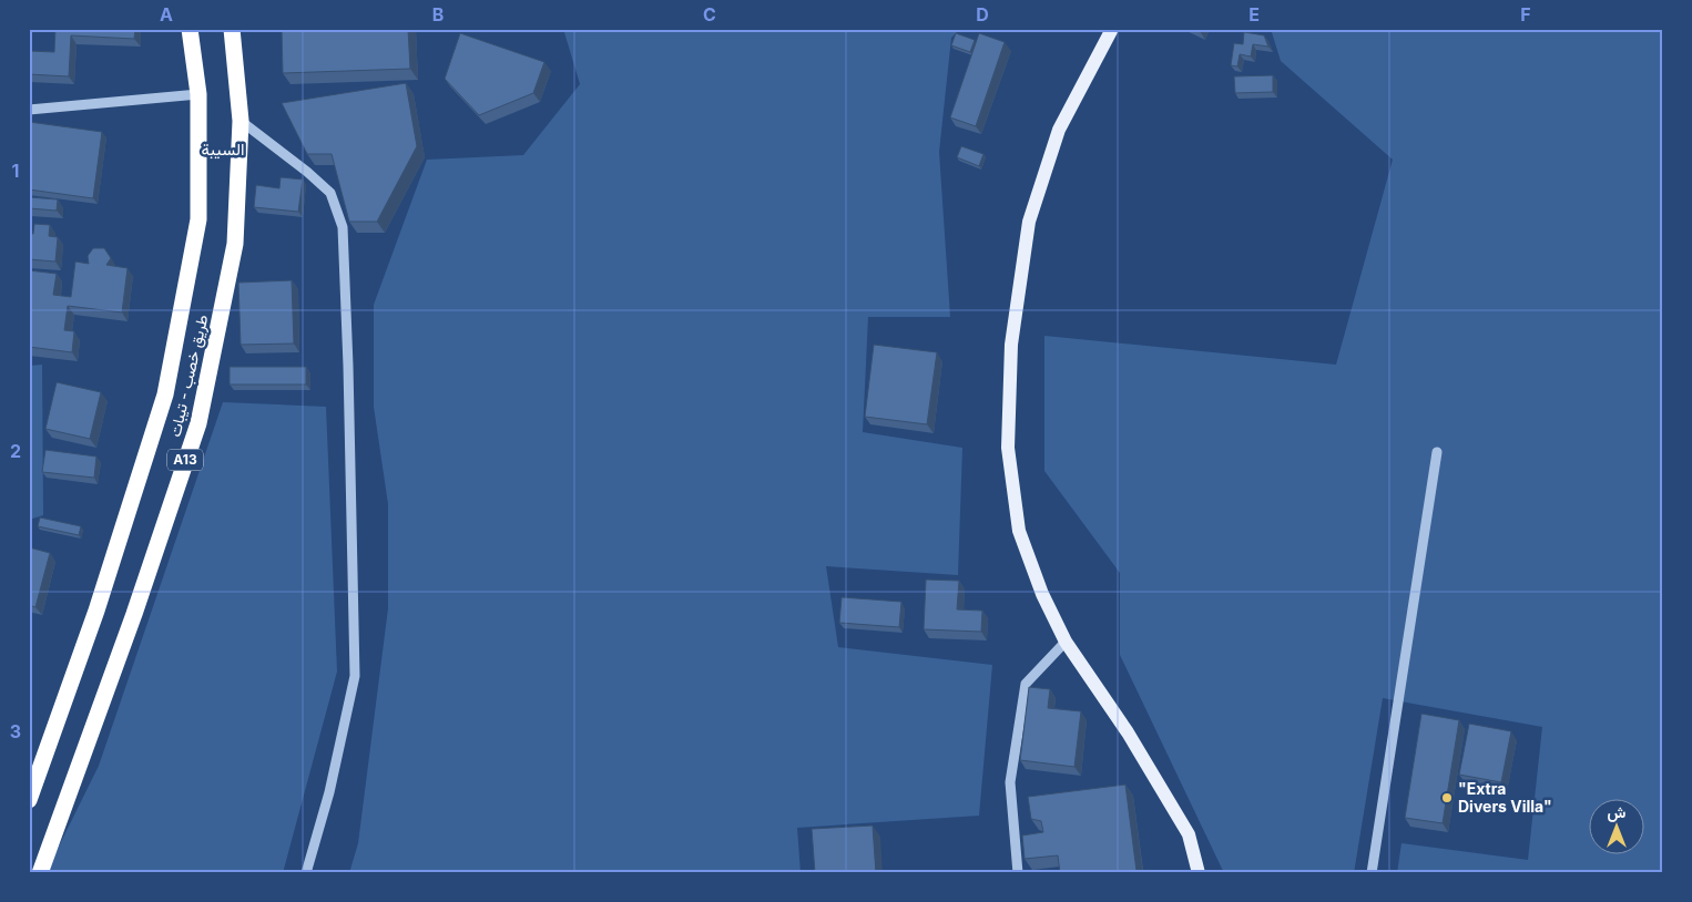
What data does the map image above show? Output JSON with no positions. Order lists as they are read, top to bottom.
{
  "streets": {
    "highway": ["طريق خصب - تيبات", "A13"]
  },
  "districts": ["السيبة"],
  "places": ["\"Extra Divers Villa\""],
  "north": "top",
  "grid": {
    "columns": [
      "A",
      "B",
      "C",
      "D",
      "E",
      "F"
    ],
    "rows": ["1", "2", "3"]
  }
}
